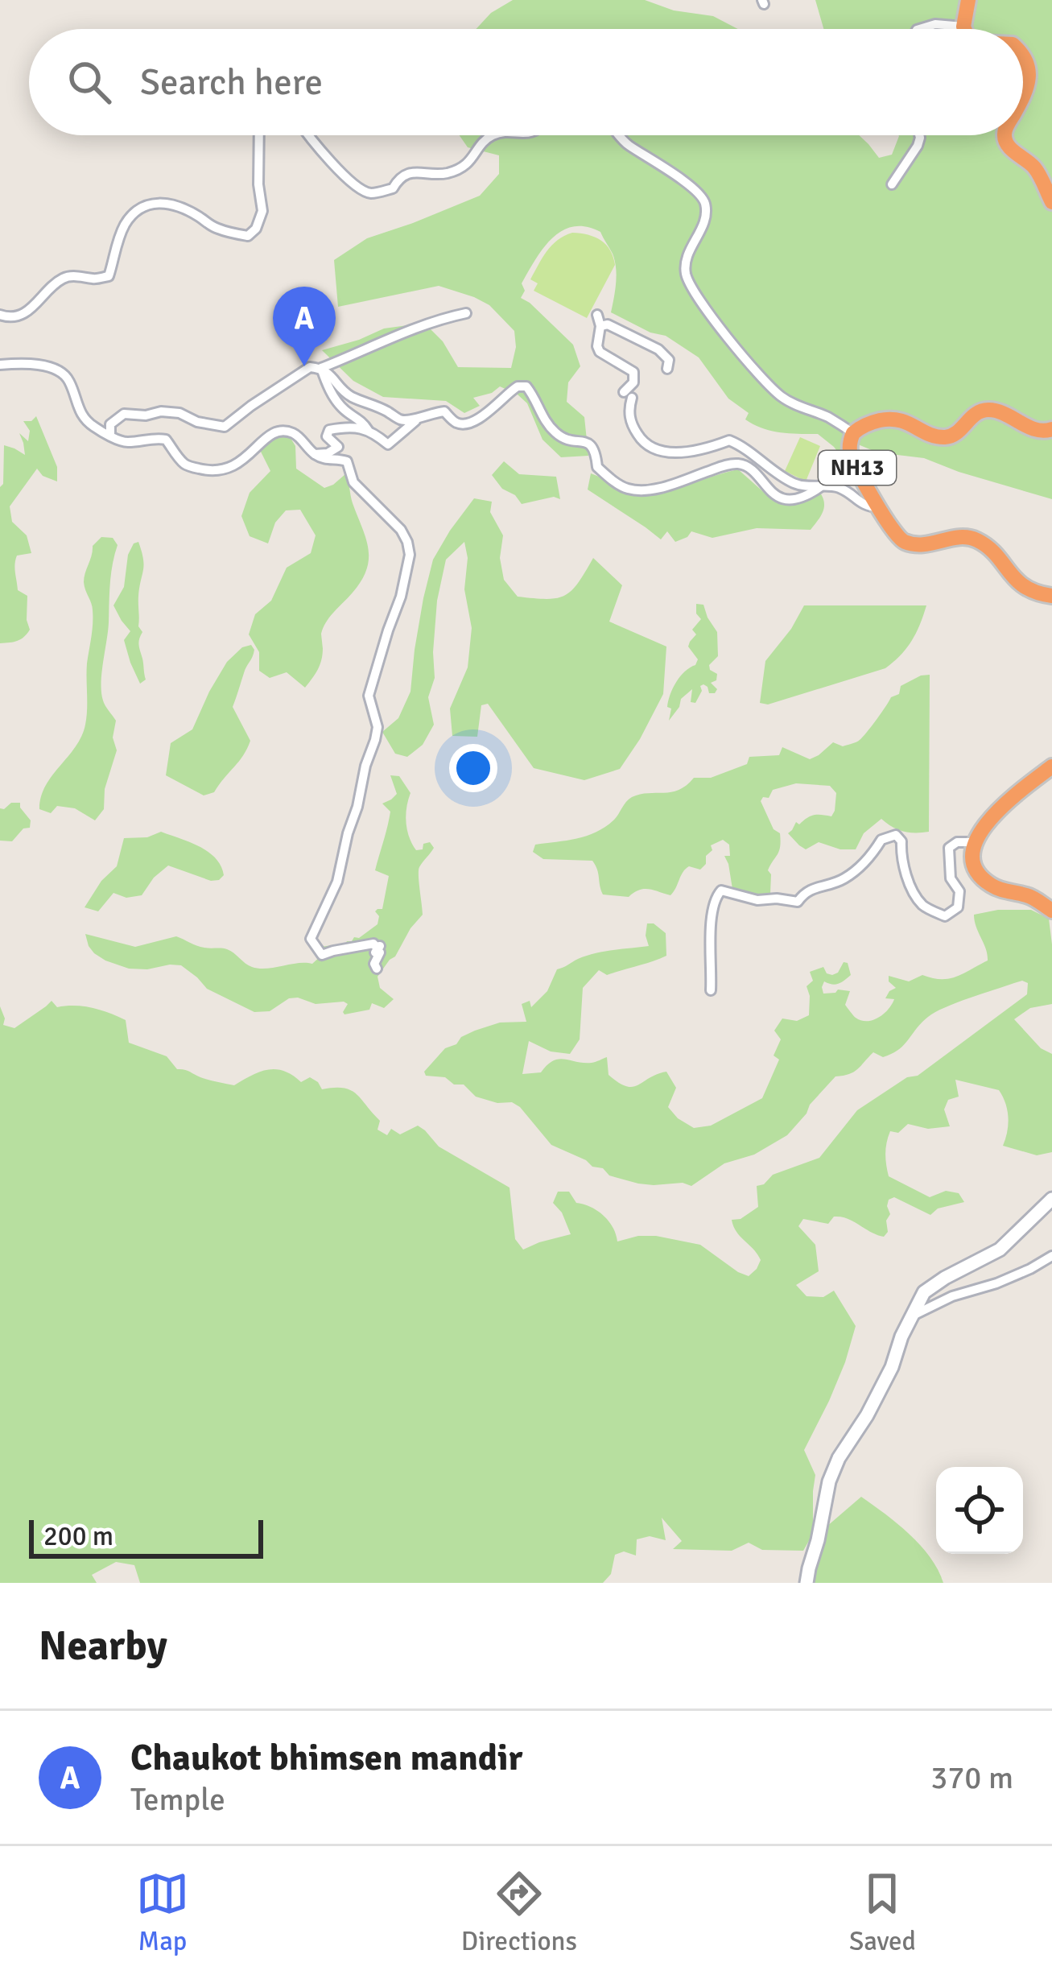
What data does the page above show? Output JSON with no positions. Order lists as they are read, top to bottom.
{
  "streets": {
    "highway": ["NH13"]
  },
  "scale_bar": "200 m",
  "page": {
    "search": "Search here",
    "pins": "A",
    "scale": "200 m",
    "heading": "Nearby",
    "list": [
      {
        "mark": "A",
        "name": "Chaukot bhimsen mandir",
        "note": "Temple",
        "value": "370 m"
      }
    ],
    "nav": ["Map", "Directions", "Saved"]
  }
}
